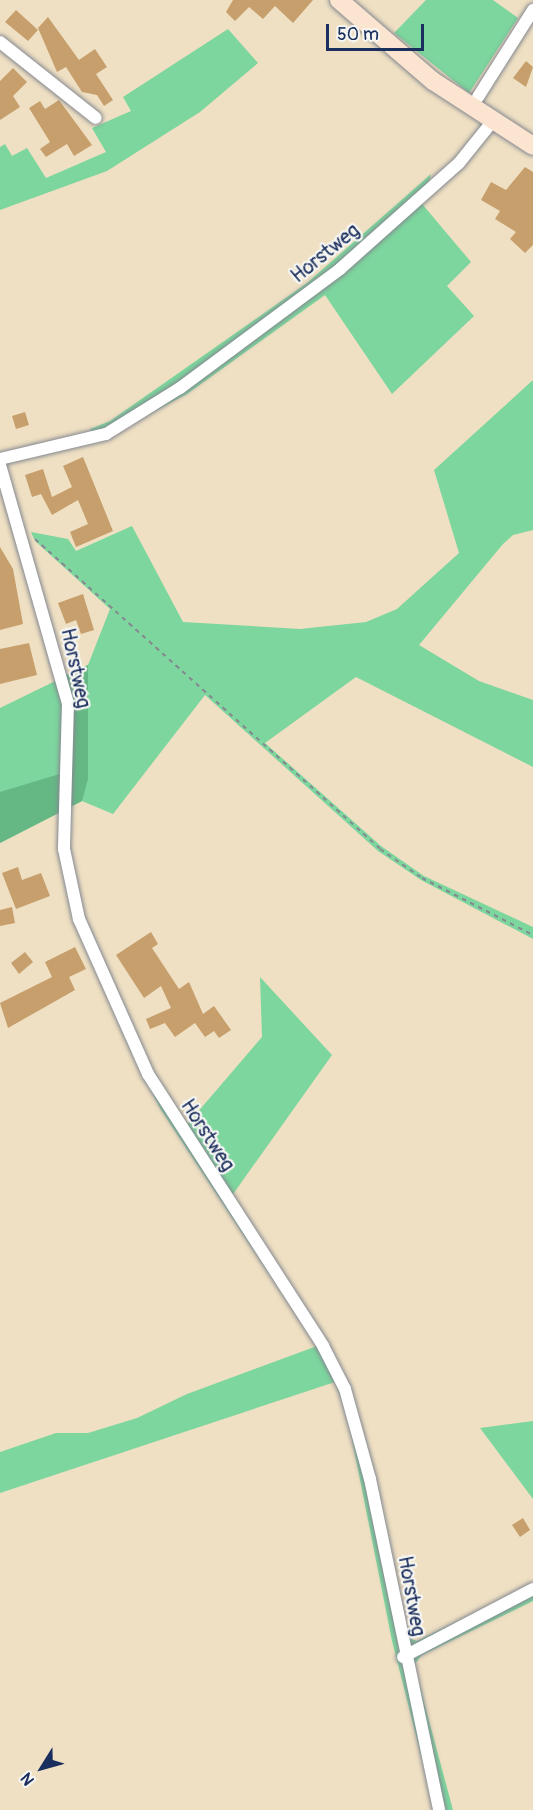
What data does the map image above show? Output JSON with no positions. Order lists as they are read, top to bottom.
{
  "streets": {
    "street": ["Horstweg"]
  },
  "scale_bar": "50 m",
  "north": "bottom left"
}
